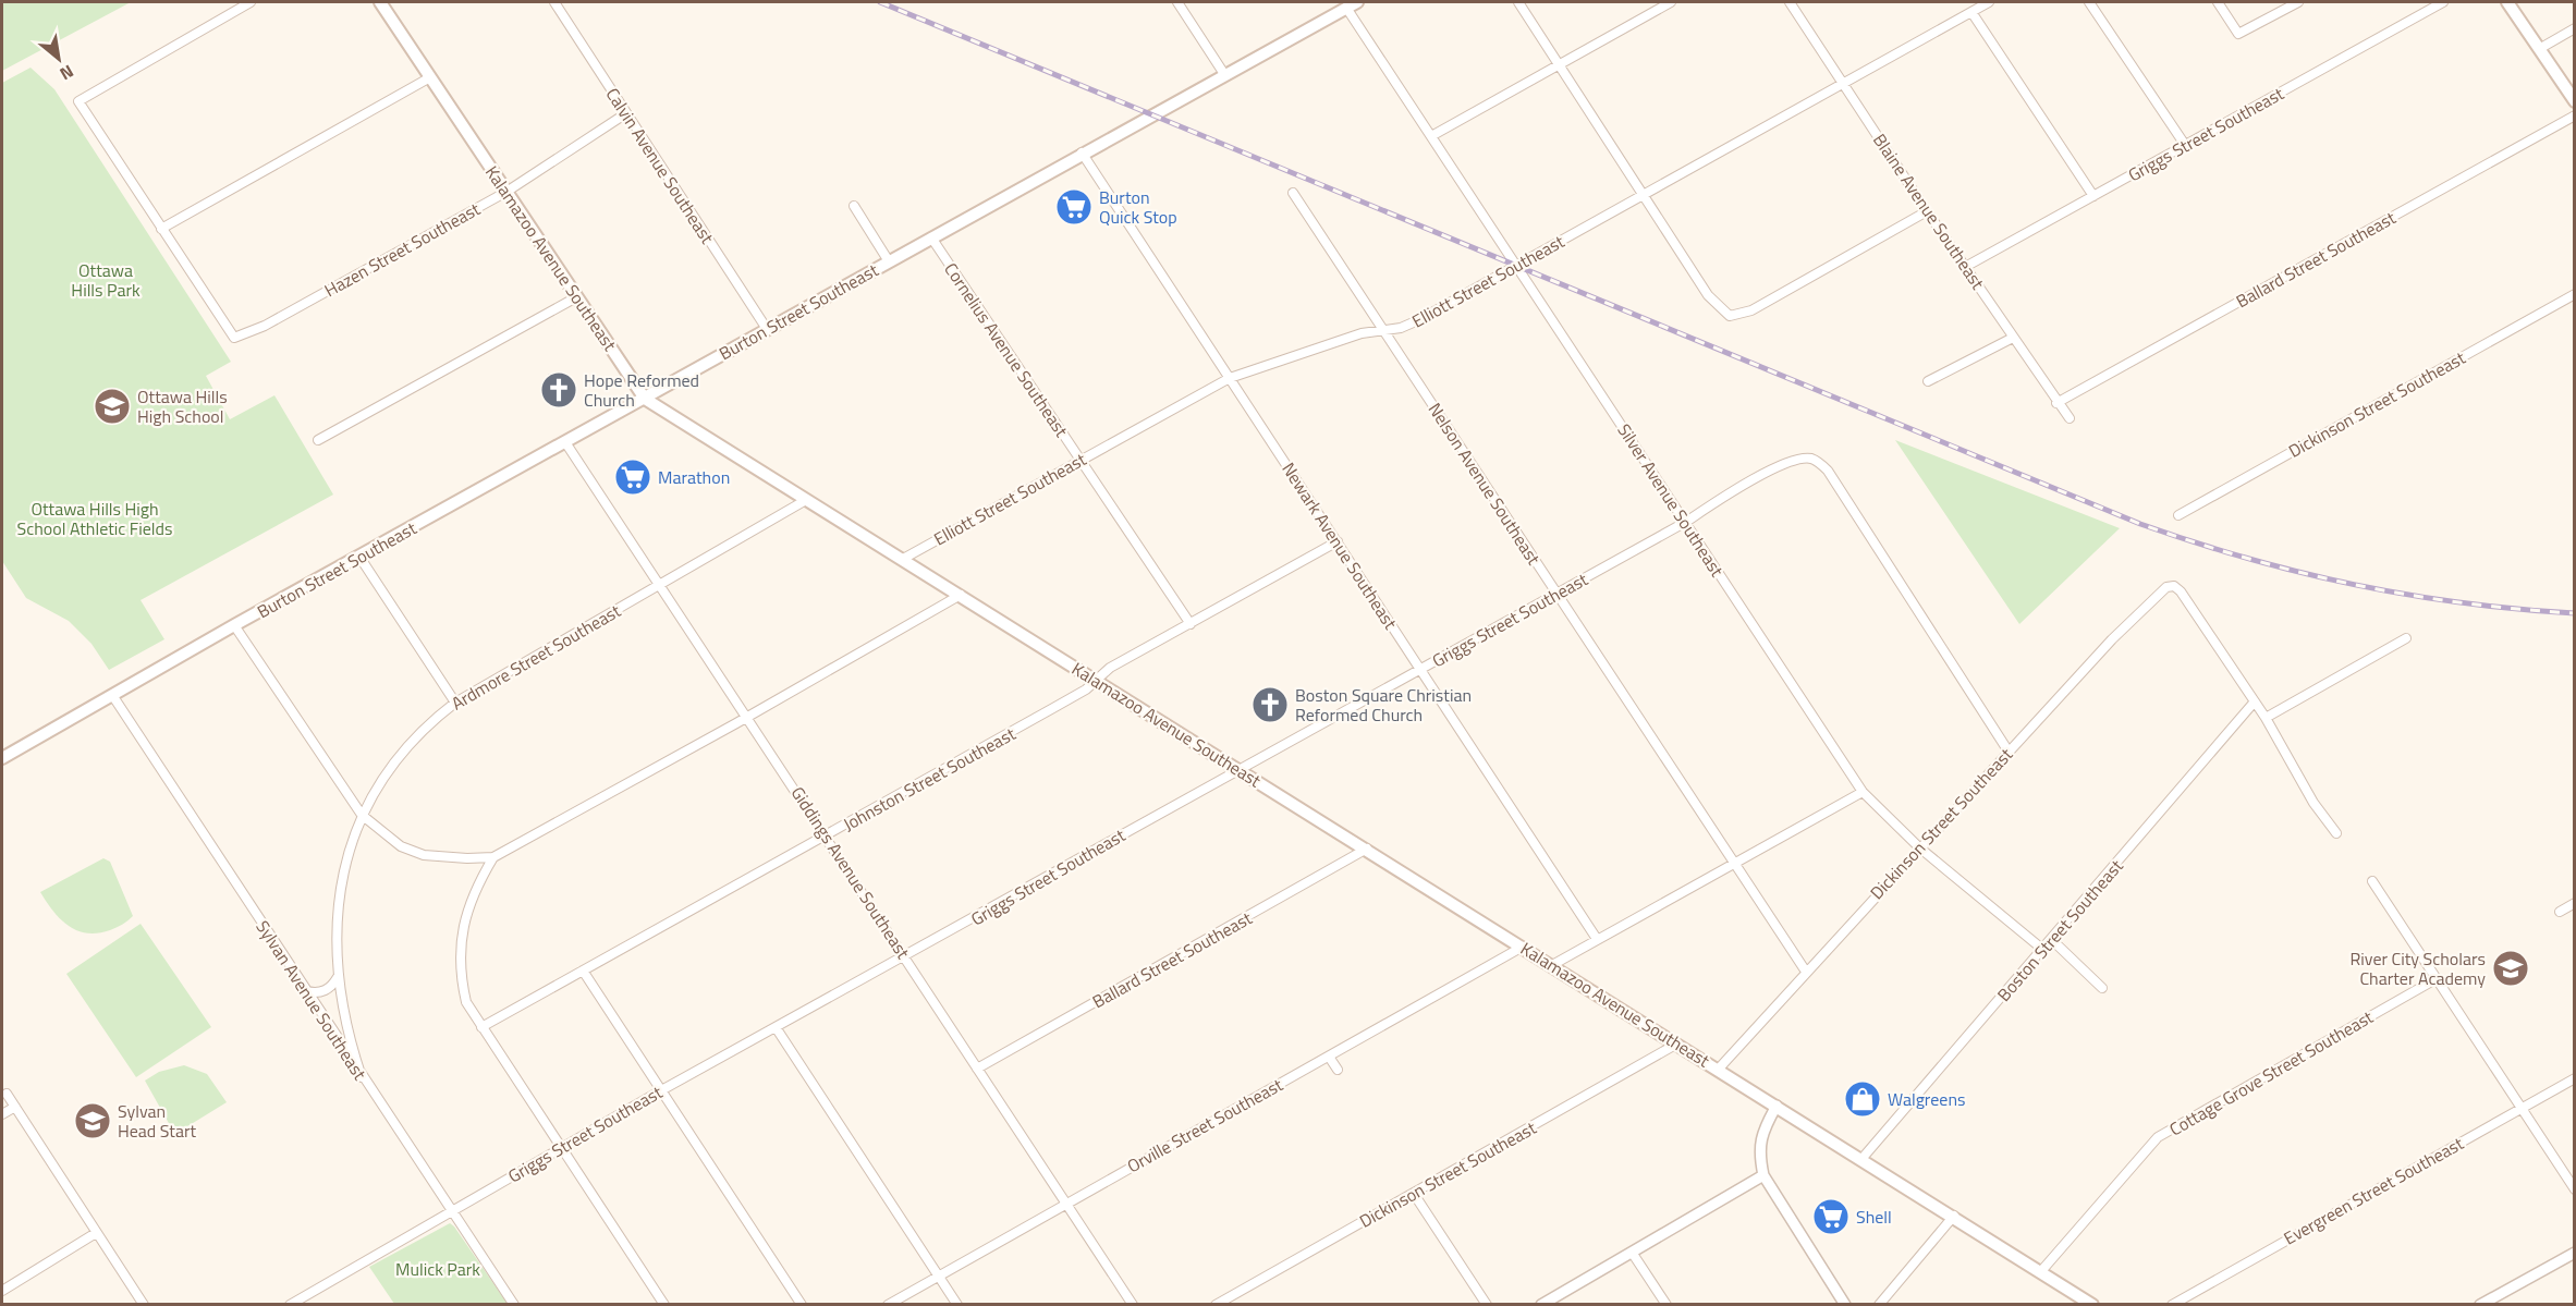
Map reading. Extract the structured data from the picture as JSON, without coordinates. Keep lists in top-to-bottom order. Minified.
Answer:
{"streets":{"main road":["Kalamazoo Avenue Southeast","Burton Street Southeast"],"street":["Griggs Street Southeast","Calvin Avenue Southeast","Blaine Avenue Southeast","Hazen Street Southeast","Ballard Street Southeast","Elliott Street Southeast","Cornelius Avenue Southeast","Dickinson Street Southeast","Nelson Avenue Southeast","Silver Avenue Southeast","Newark Avenue Southeast","Ardmore Street Southeast","Johnston Street Southeast","Giddings Avenue Southeast","Boston Street Southeast","Sylvan Avenue Southeast","Cottage Grove Street Southeast","Orville Street Southeast","Evergreen Street Southeast"]},"crossings":[["Griggs Street Southeast","Blaine Avenue Southeast"],["Griggs Street Southeast","Kalamazoo Avenue Southeast"],["Griggs Street Southeast","Dickinson Street Southeast"],["Griggs Street Southeast","Nelson Avenue Southeast"],["Griggs Street Southeast","Silver Avenue Southeast"],["Griggs Street Southeast","Newark Avenue Southeast"],["Griggs Street Southeast","Giddings Avenue Southeast"],["Griggs Street Southeast","Sylvan Avenue Southeast"],["Calvin Avenue Southeast","Hazen Street Southeast"],["Calvin Avenue Southeast","Burton Street Southeast"],["Blaine Avenue Southeast","Ballard Street Southeast"],["Blaine Avenue Southeast","Elliott Street Southeast"],["Hazen Street Southeast","Kalamazoo Avenue Southeast"],["Kalamazoo Avenue Southeast","Ballard Street Southeast"],["Kalamazoo Avenue Southeast","Elliott Street Southeast"],["Kalamazoo Avenue Southeast","Burton Street Southeast"],["Kalamazoo Avenue Southeast","Dickinson Street Southeast"],["Kalamazoo Avenue Southeast","Ardmore Street Southeast"],["Kalamazoo Avenue Southeast","Johnston Street Southeast"],["Kalamazoo Avenue Southeast","Boston Street Southeast"],["Kalamazoo Avenue Southeast","Cottage Grove Street Southeast"],["Kalamazoo Avenue Southeast","Orville Street Southeast"],["Ballard Street Southeast","Giddings Avenue Southeast"],["Elliott Street Southeast","Cornelius Avenue Southeast"],["Elliott Street Southeast","Nelson Avenue Southeast"],["Elliott Street Southeast","Silver Avenue Southeast"],["Elliott Street Southeast","Newark Avenue Southeast"],["Burton Street Southeast","Cornelius Avenue Southeast"],["Burton Street Southeast","Silver Avenue Southeast"],["Burton Street Southeast","Newark Avenue Southeast"],["Burton Street Southeast","Giddings Avenue Southeast"],["Burton Street Southeast","Sylvan Avenue Southeast"],["Cornelius Avenue Southeast","Johnston Street Southeast"],["Dickinson Street Southeast","Nelson Avenue Southeast"],["Dickinson Street Southeast","Silver Avenue Southeast"],["Dickinson Street Southeast","Boston Street Southeast"],["Silver Avenue Southeast","Boston Street Southeast"],["Newark Avenue Southeast","Johnston Street Southeast"],["Ardmore Street Southeast","Giddings Avenue Southeast"],["Ardmore Street Southeast","Sylvan Avenue Southeast"],["Johnston Street Southeast","Giddings Avenue Southeast"],["Giddings Avenue Southeast","Orville Street Southeast"]],"parks":["Ottawa Hills Park","Ottawa Hills High School Athletic Fields","Mulick Park"],"places":{"supermarket":["Burton Quick Stop","Marathon","Shell"],"church":["Hope Reformed Church","Boston Square Christian Reformed Church"],"school or university":["Ottawa Hills High School","River City Scholars Charter Academy","Sylvan Head Start"],"shop":["Walgreens"]},"north":"bottom right"}
